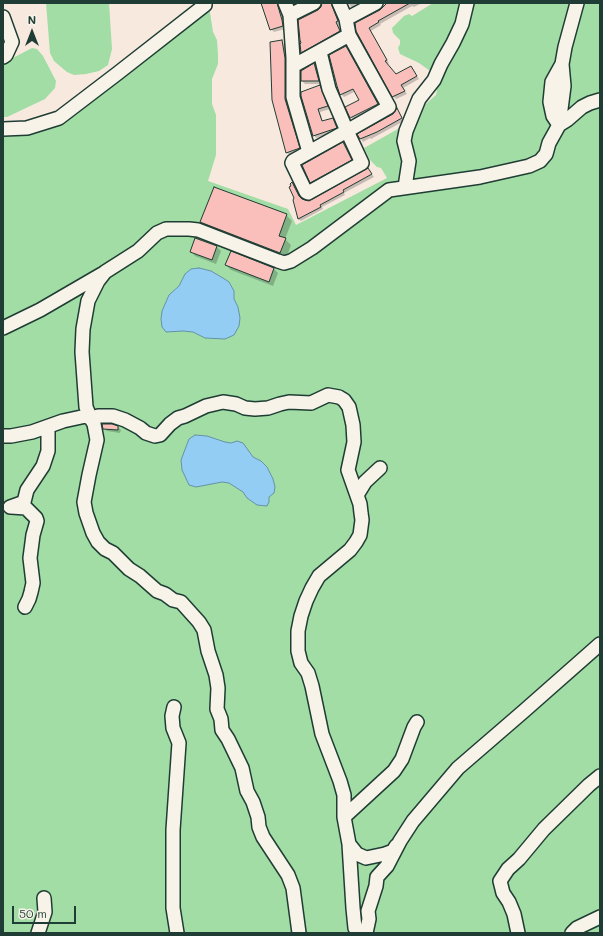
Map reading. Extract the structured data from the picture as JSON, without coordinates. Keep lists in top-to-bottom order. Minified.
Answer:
{"scale_bar":"50 m","north":"top"}
